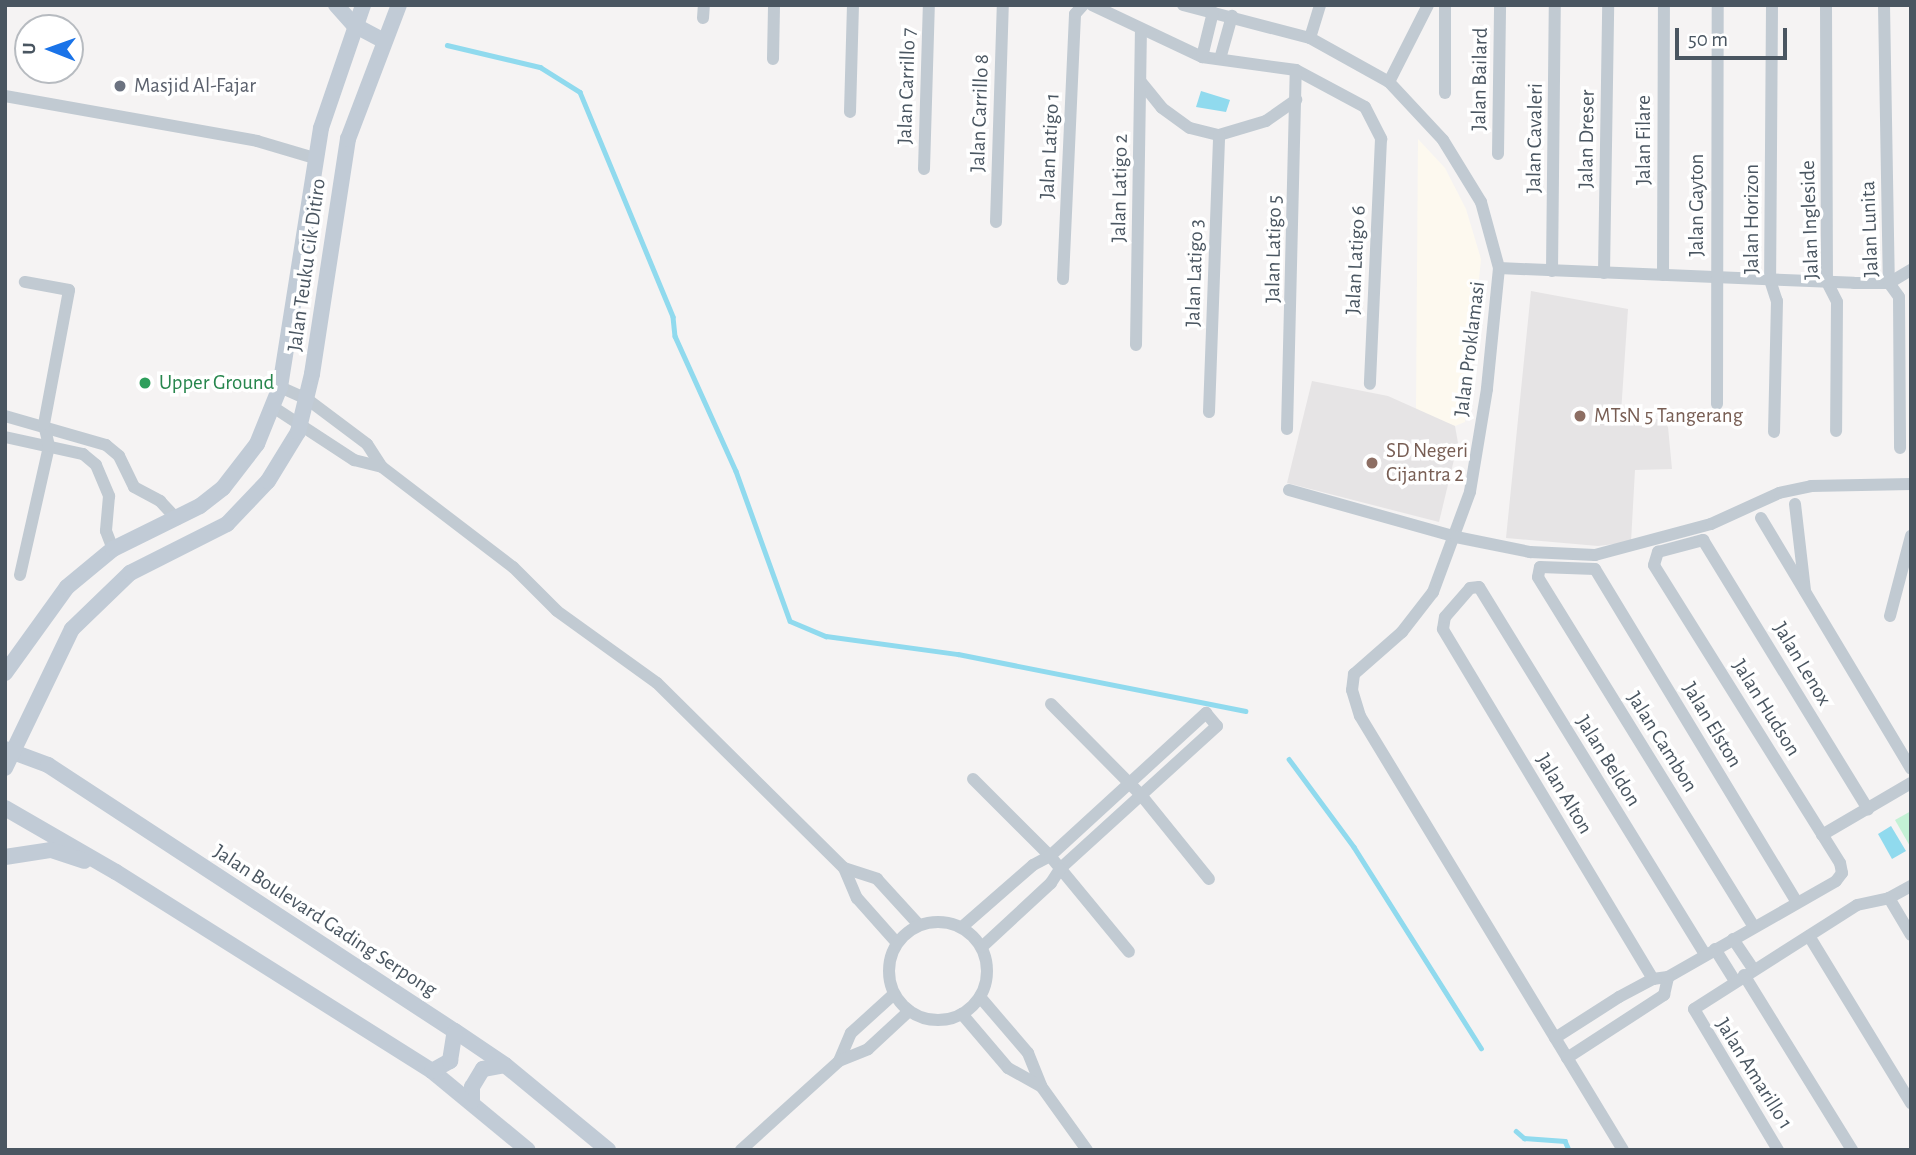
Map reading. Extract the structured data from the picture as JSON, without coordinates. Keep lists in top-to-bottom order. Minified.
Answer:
{"streets":{"main road":["Jalan Teuku Cik Ditiro","Jalan Boulevard Gading Serpong"],"street":["Jalan Bailard","Jalan Carrillo 7","Jalan Carrillo 8","Jalan Cavaleri","Jalan Dreser","Jalan Filare","Jalan Latigo 1","Jalan Latigo 2","Jalan Gayton","Jalan Horizon","Jalan Ingleside","Jalan Lunita","Jalan Latigo 5","Jalan Latigo 6","Jalan Latigo 3","Jalan Proklamasi","Jalan Lenox","Jalan Hudson","Jalan Elston","Jalan Cambon","Jalan Beldon","Jalan Alton","Jalan Amarillo 1"]},"crossings":[["Jalan Latigo 5","Jalan Latigo 6"],["Jalan Teuku Cik Ditiro","Jalan Boulevard Gading Serpong"],["Jalan Lenox","Jalan Hudson"],["Jalan Hudson","Jalan Elston"],["Jalan Elston","Jalan Cambon"],["Jalan Beldon","Jalan Alton"],["Jalan Beldon","Jalan Amarillo 1"]],"places":["Masjid Al-Fajar","Upper Ground","MTsN 5 Tangerang","SD Negeri Cijantra 2"],"scale_bar":"50 m","north":"left"}
